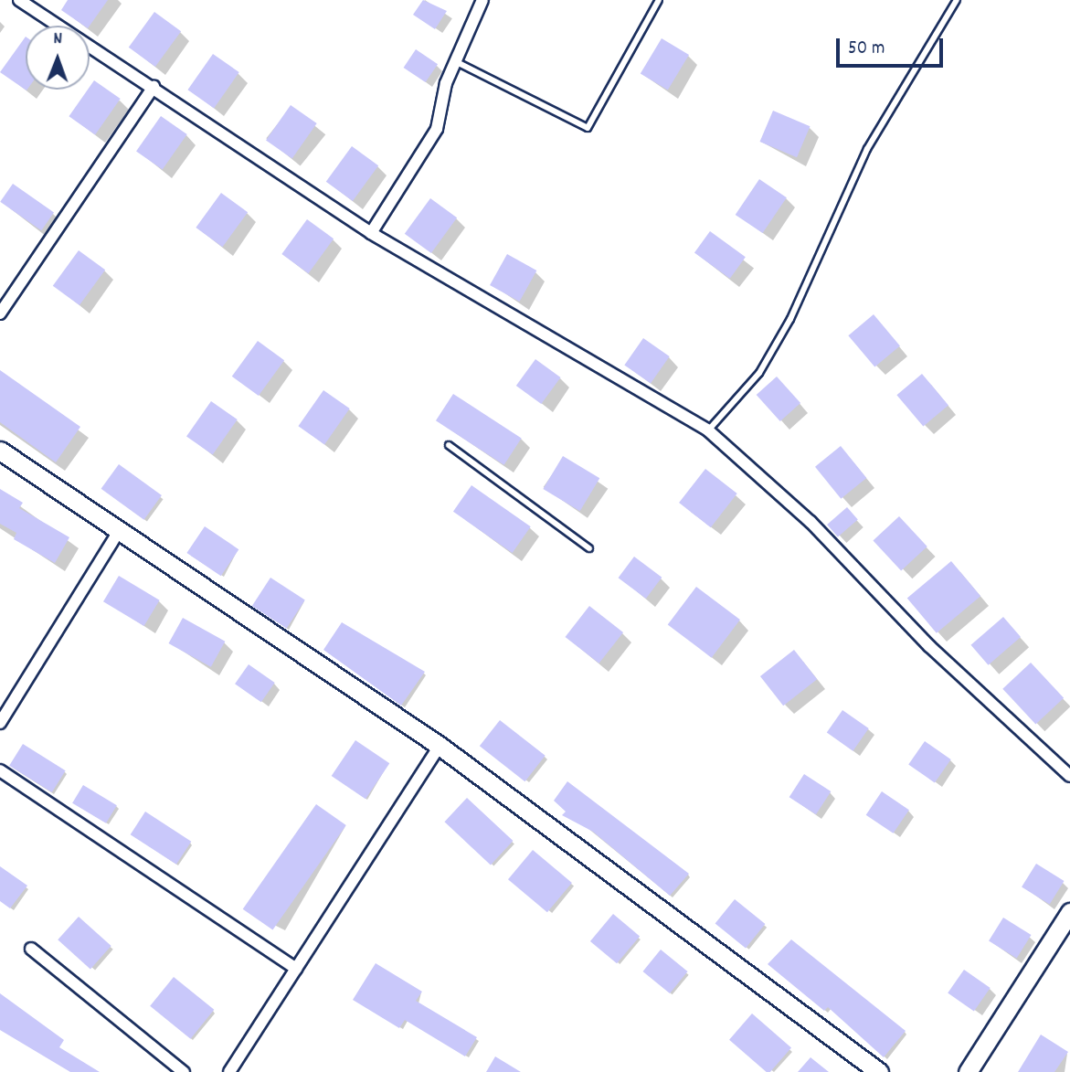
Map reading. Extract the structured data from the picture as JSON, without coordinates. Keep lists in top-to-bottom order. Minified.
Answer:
{"scale_bar":"50 m","north":"top"}
